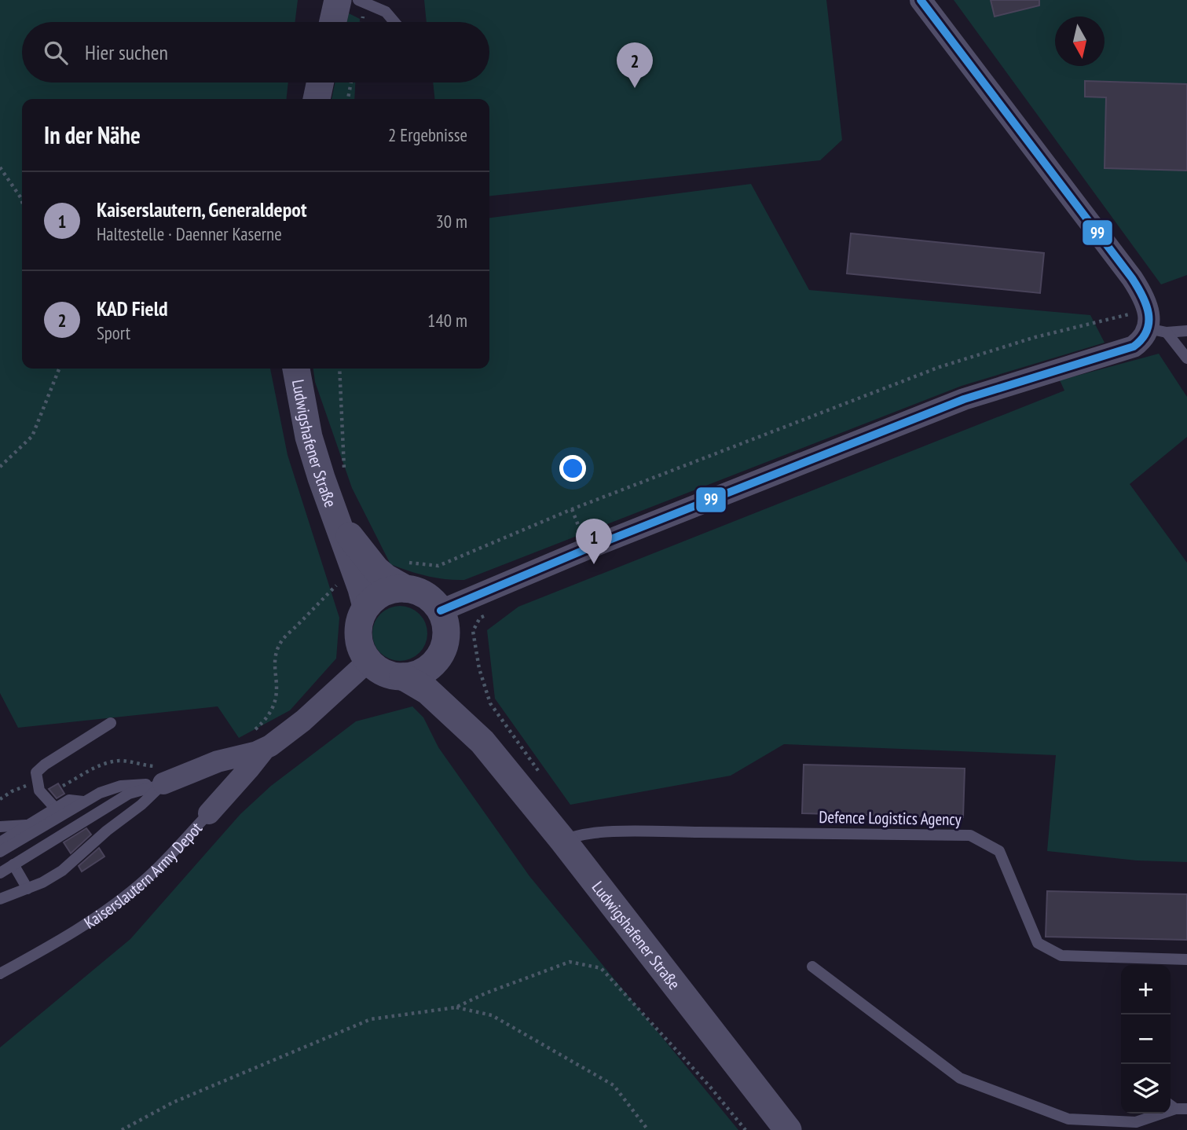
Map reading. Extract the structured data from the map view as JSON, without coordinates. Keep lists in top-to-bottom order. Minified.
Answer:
{"streets":{"street":["Ludwigshafener Straße","Kaiserslautern Army Depot"],"lane":["Defence Logistics Agency"]},"crossings":[["Ludwigshafener Straße","Defence Logistics Agency"],["Ludwigshafener Straße","Kaiserslautern Army Depot"]],"lines":["transit line 99"],"north":"bottom","page":{"search":"Hier suchen","pins":["2","1"],"heading":["In der Nähe","2 Ergebnisse"],"list":[{"mark":"1","name":"Kaiserslautern, Generaldepot","note":"Haltestelle · Daenner Kaserne","value":"30 m"},{"mark":"2","name":"KAD Field","note":"Sport","value":"140 m"}],"map_buttons":["+","−"]}}
